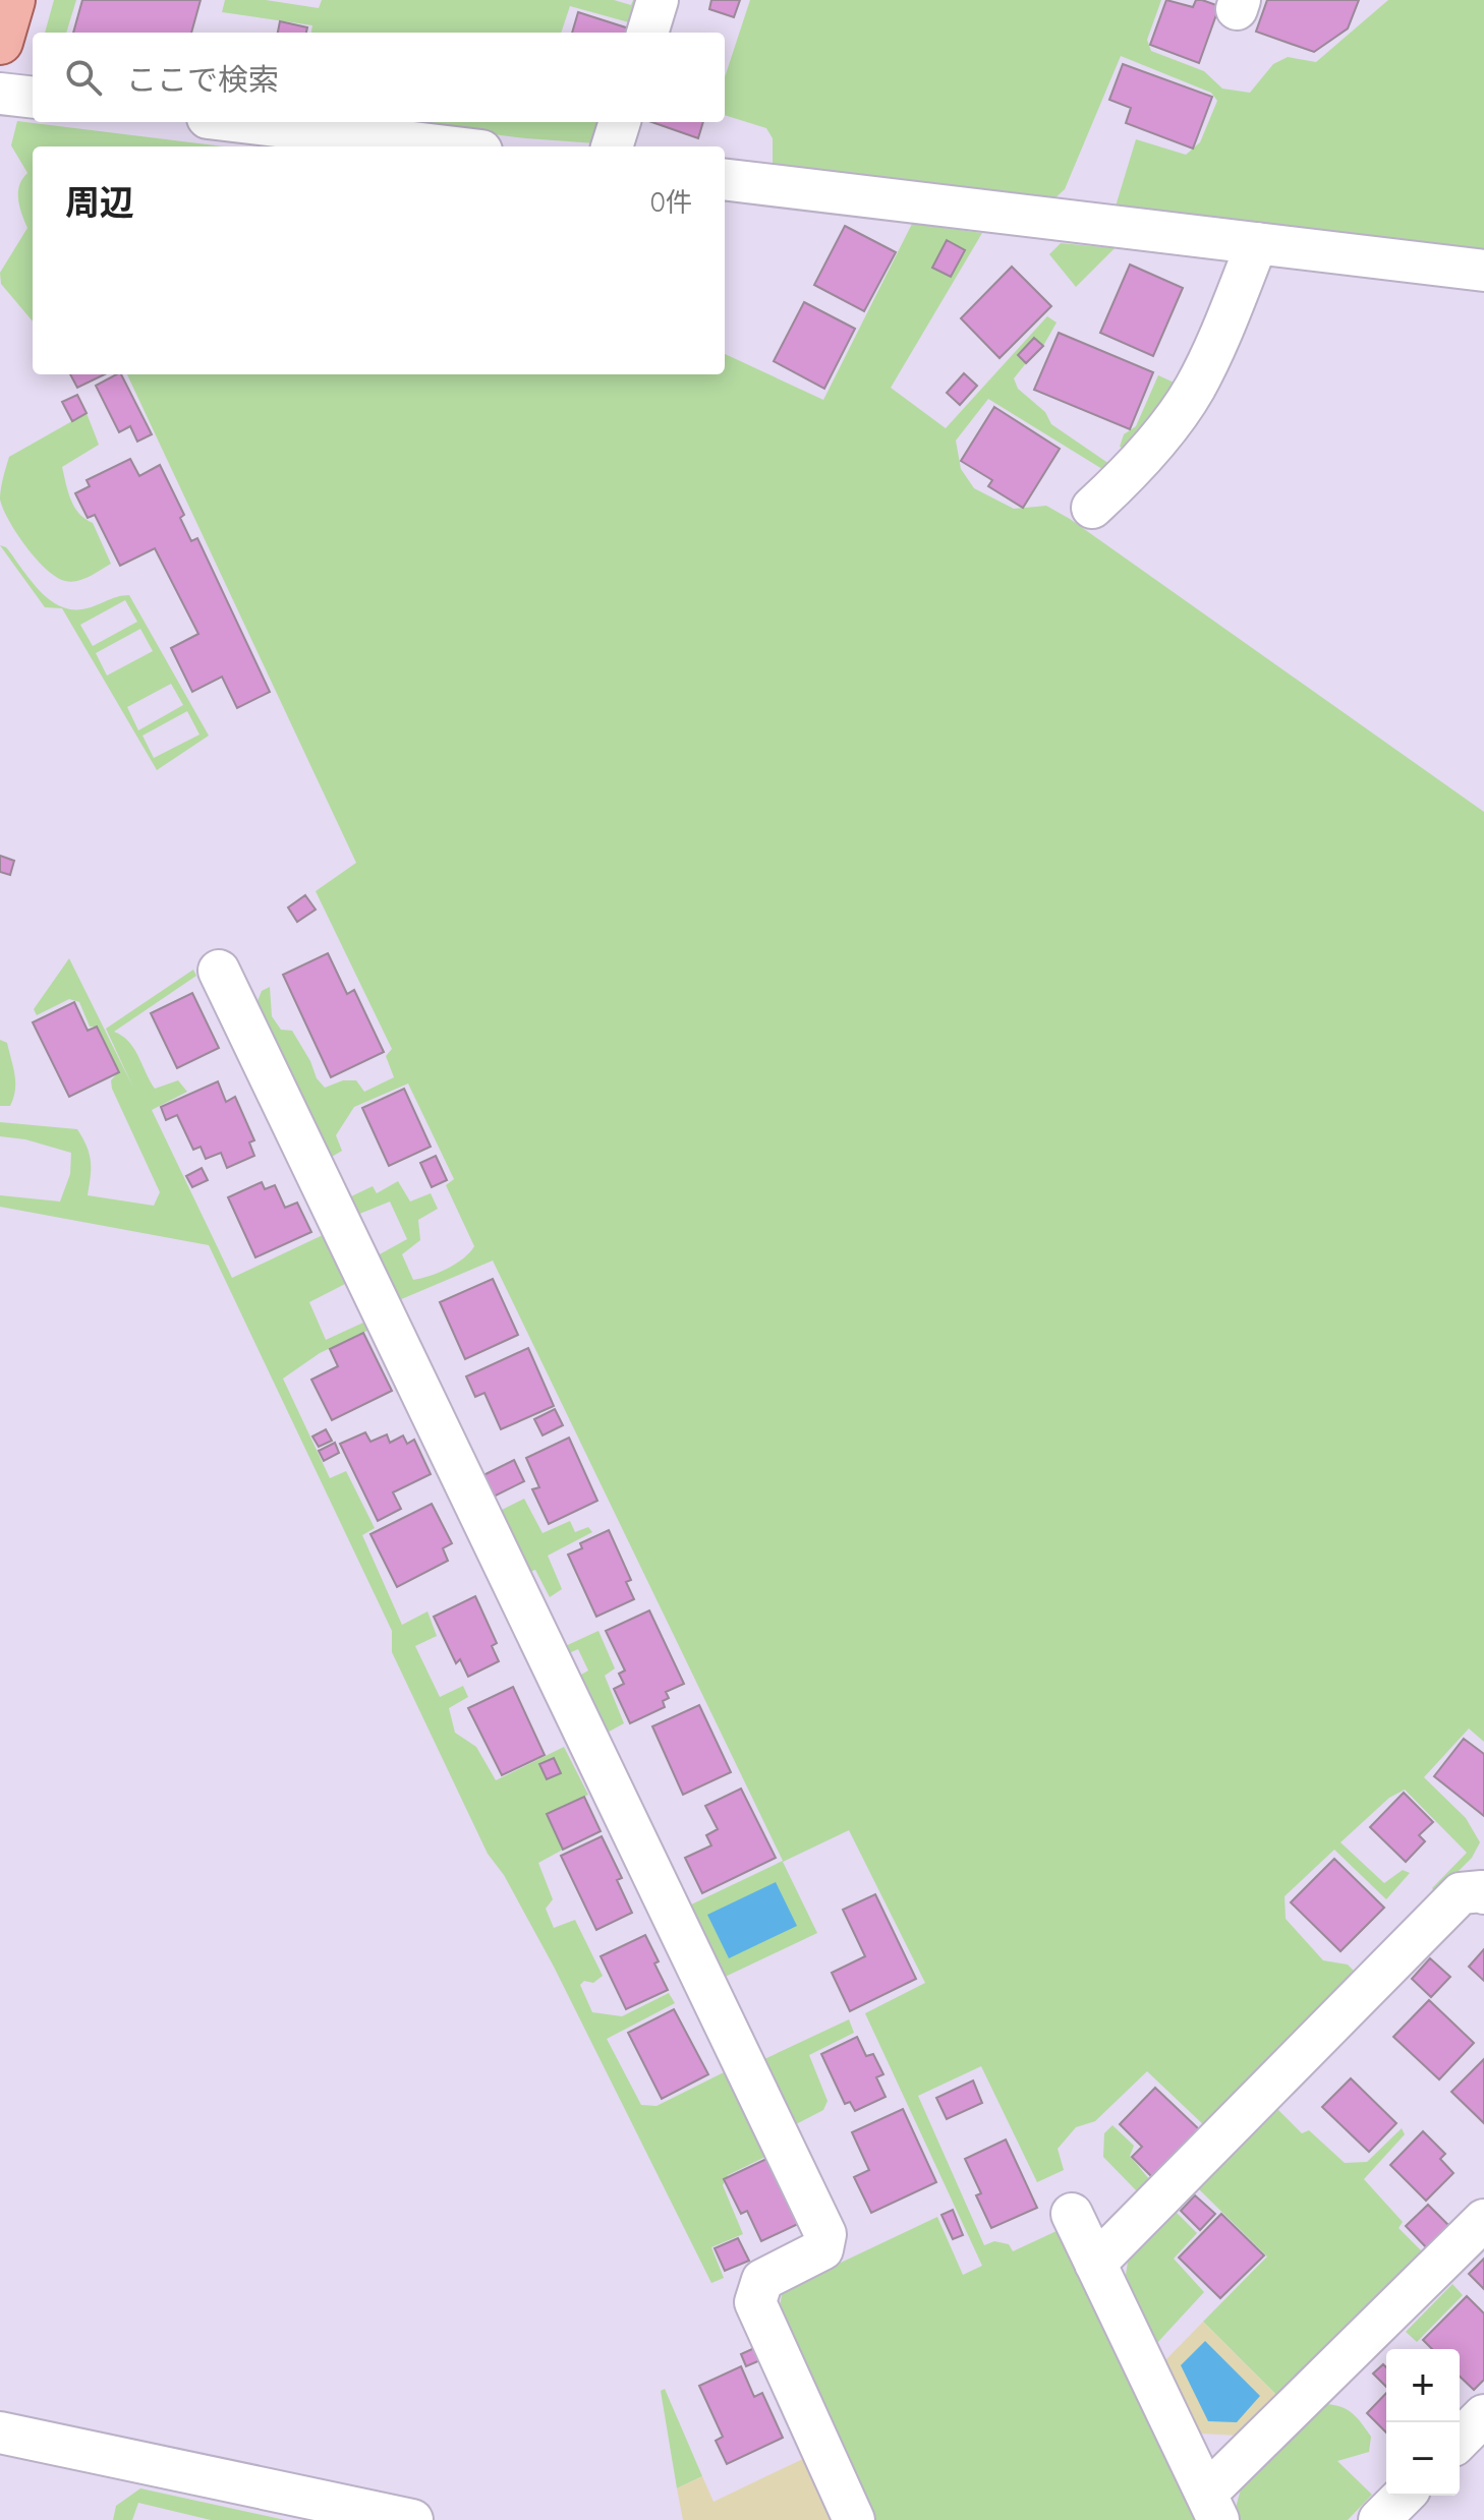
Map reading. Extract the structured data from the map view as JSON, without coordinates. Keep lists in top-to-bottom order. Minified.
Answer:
{"page":{"search":"ここで検索","heading":["周辺","0件"],"map_buttons":["+","−"]}}
